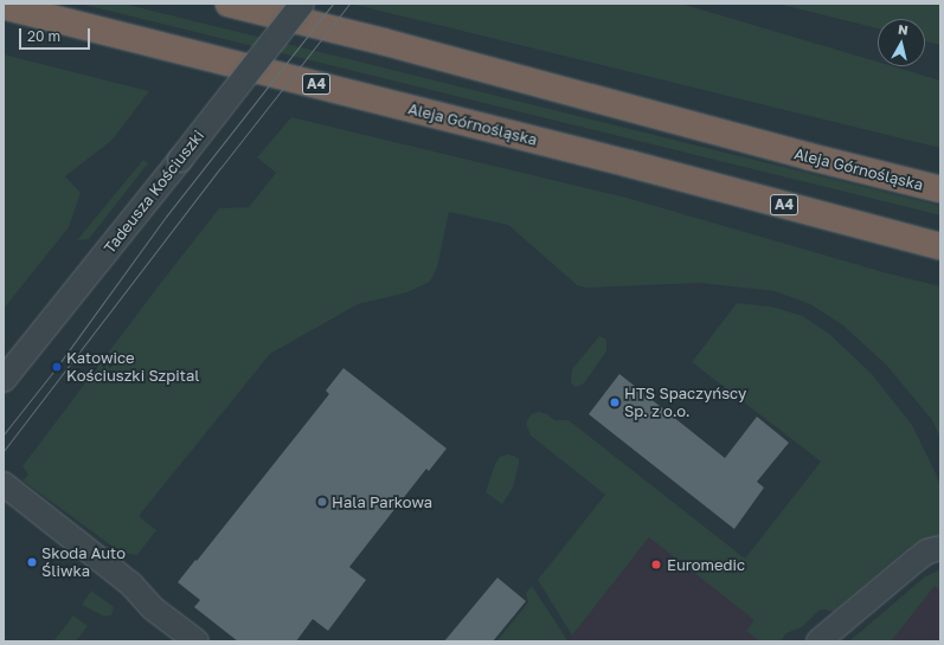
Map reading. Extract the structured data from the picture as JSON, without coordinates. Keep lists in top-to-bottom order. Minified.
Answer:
{"streets":{"highway":["A4","Aleja Górnośląska"],"street":["Tadeusza Kościuszki"]},"places":["Katowice Kościuszki Szpital","HTS Spaczyńscy Sp. z o.o.","Hala Parkowa","Skoda Auto Śliwka","Euromedic"],"scale_bar":"20 m","north":"top"}
